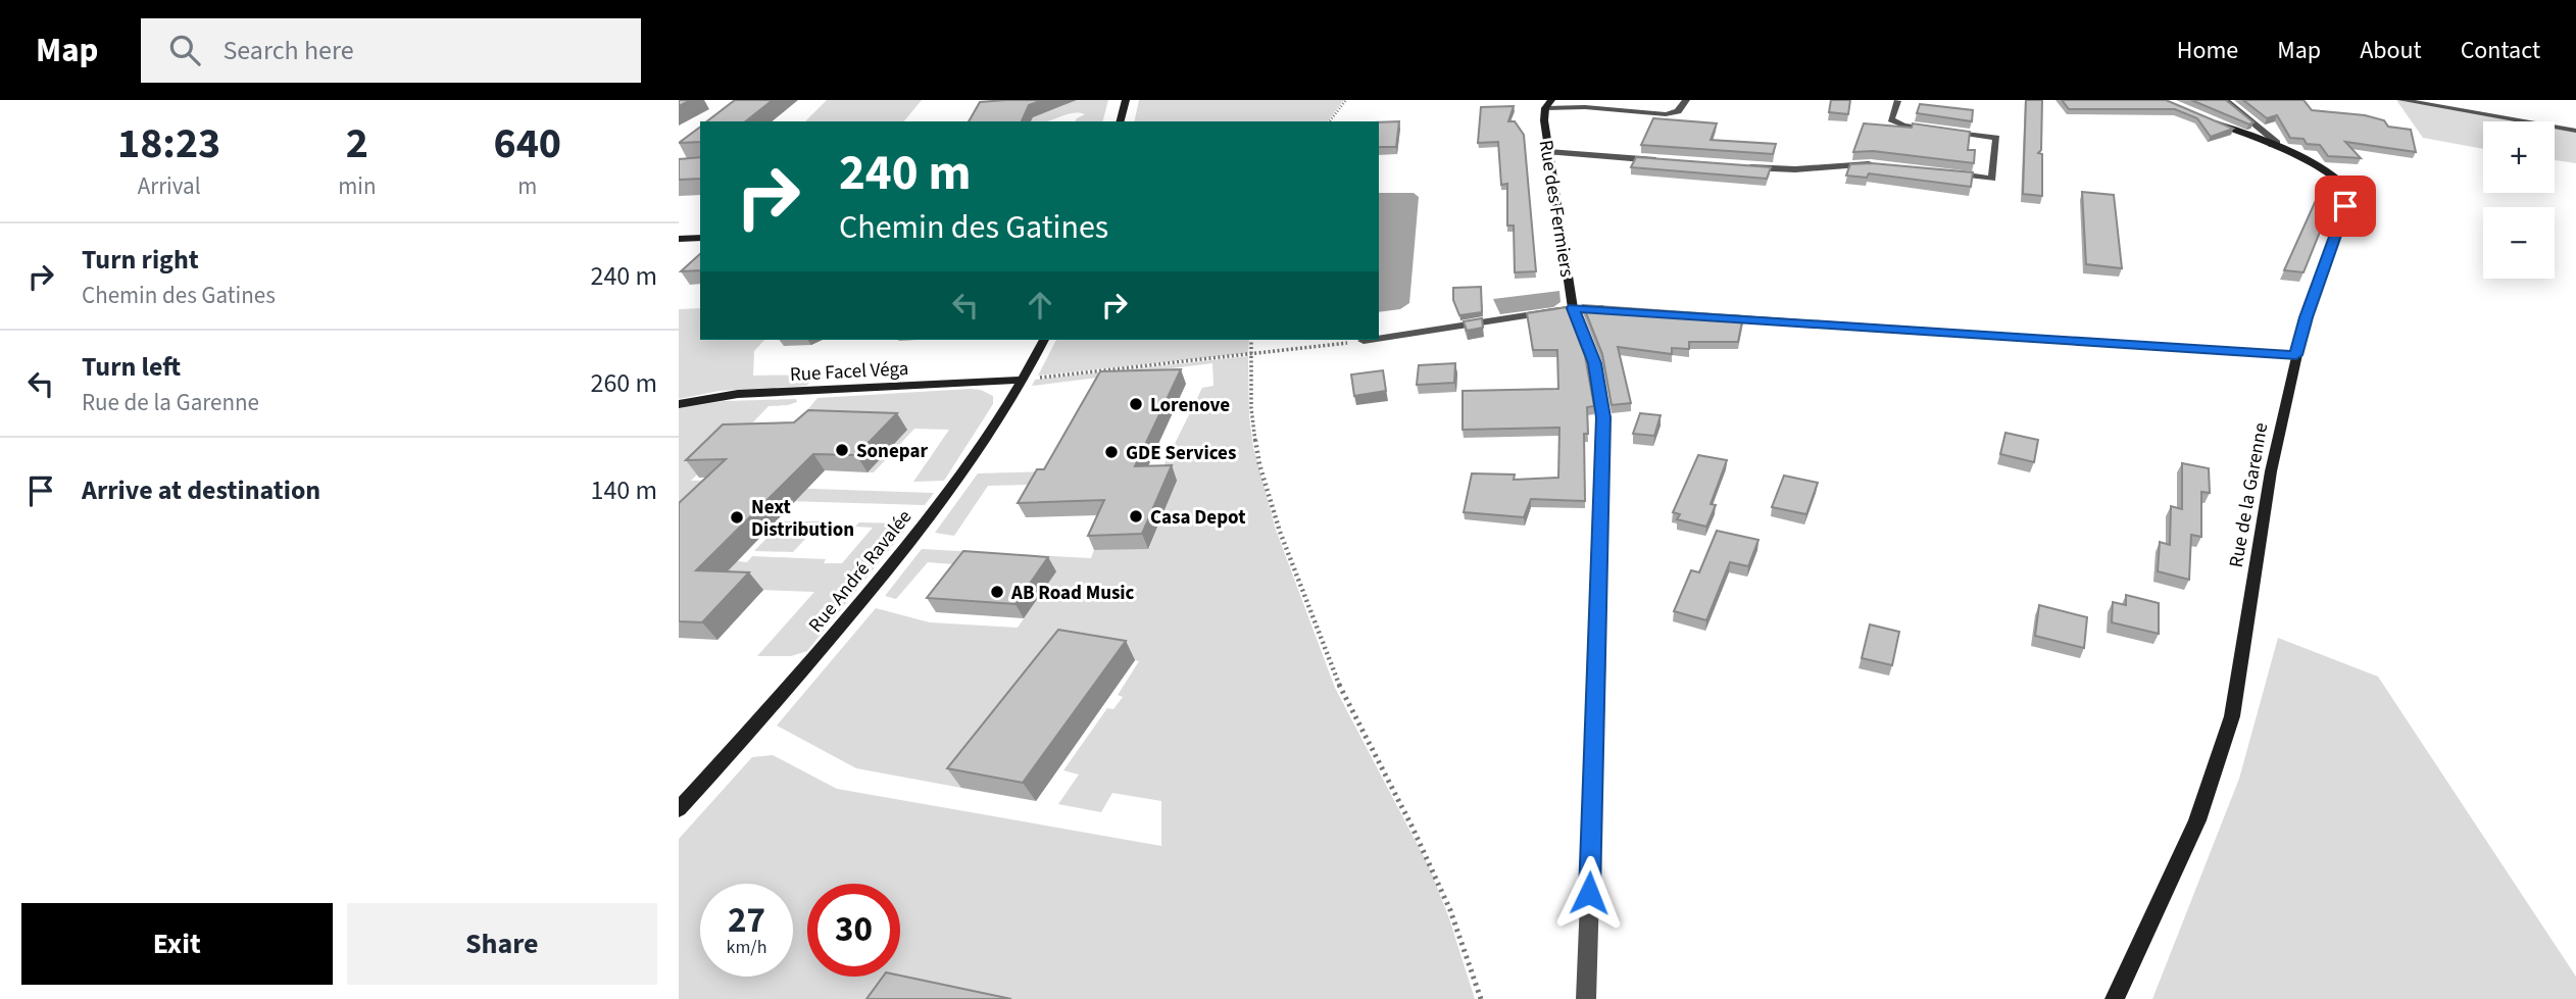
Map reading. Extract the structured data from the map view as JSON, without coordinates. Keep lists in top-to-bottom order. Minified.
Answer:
{"streets":{"street":["Rue des Fermiers","Rue Facel Véga","Rue de la Garenne","Rue André Ravalée"]},"crossings":[["Rue Facel Véga","Rue André Ravalée"]],"places":["Lorenove","Sonepar","GDE Services","Casa Depot","Next Distribution","AB Road Music"],"page":{"header":"Map","search":"Search here","nav":["Home","Map","About","Contact"],"eta":["18:23","Arrival","2","min","640","m"],"map_buttons":["+","−"],"turn":["240 m","Chemin des Gatines"],"list":[{"name":"Turn right","note":"Chemin des Gatines","value":"240 m"},{"name":"Turn left","note":"Rue de la Garenne","value":"260 m"},{"name":"Arrive at destination","value":"140 m"}],"speed":"27 km/h","limit":"30","buttons":["Exit","Share"]}}
